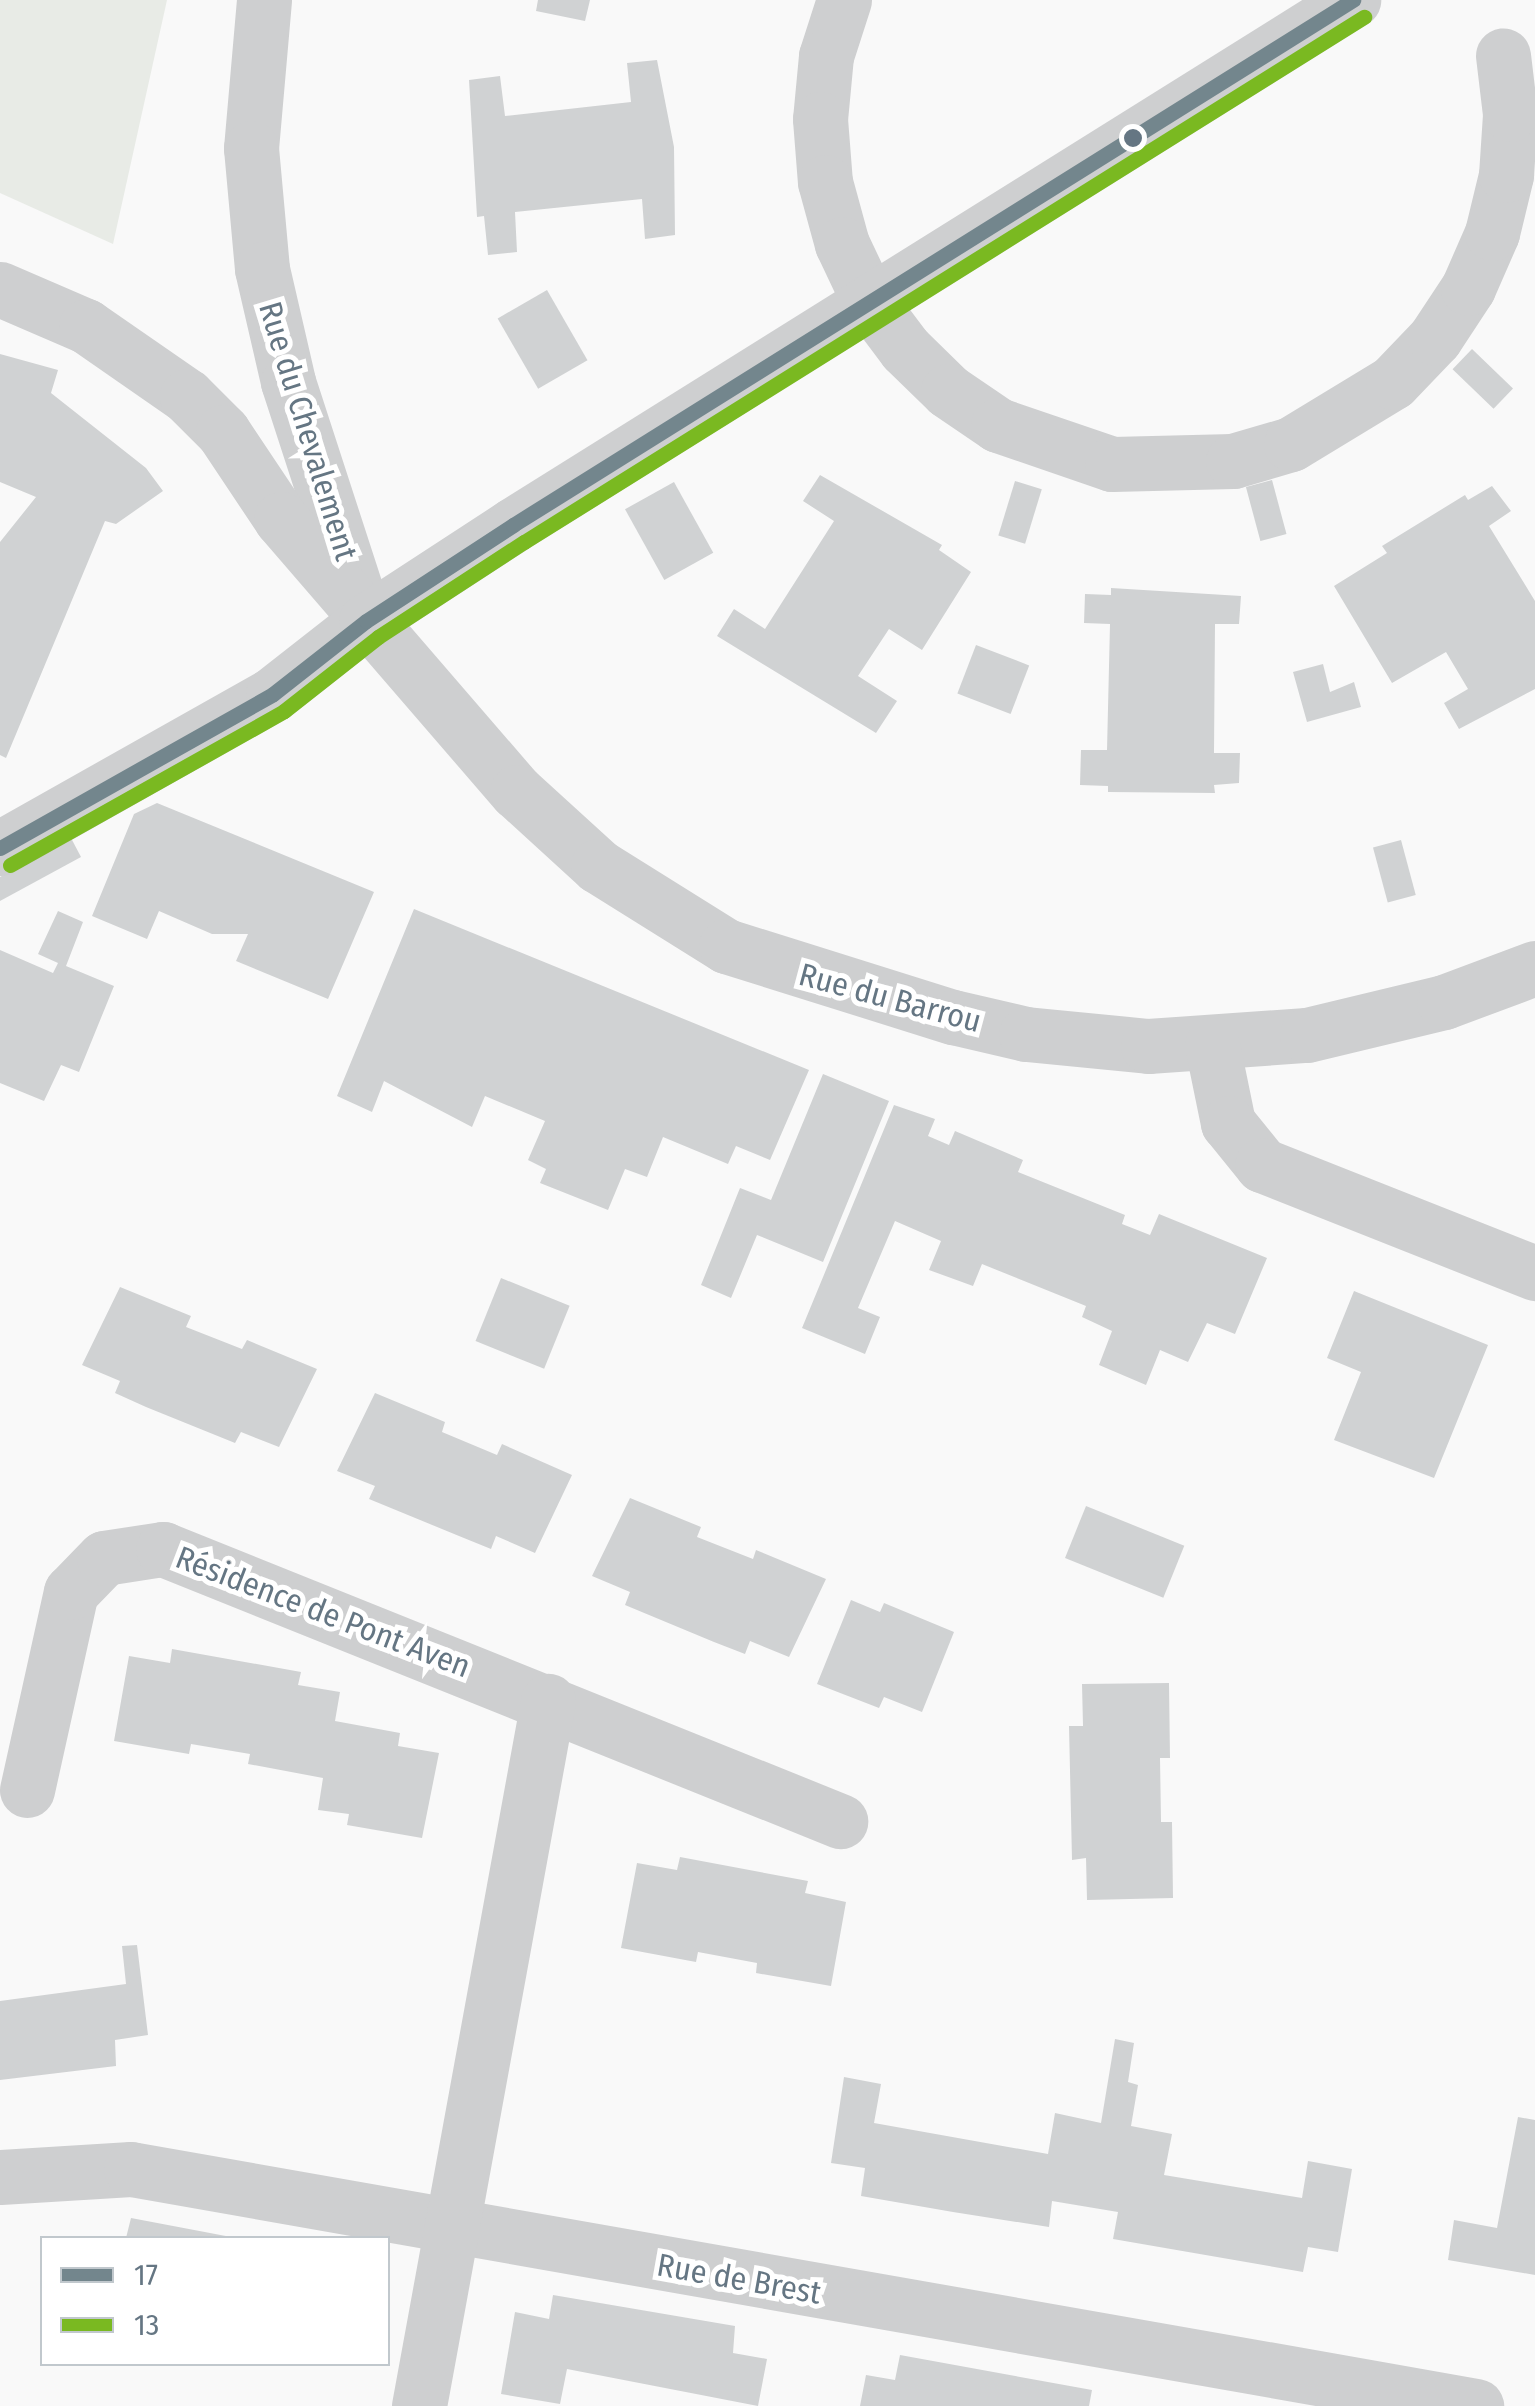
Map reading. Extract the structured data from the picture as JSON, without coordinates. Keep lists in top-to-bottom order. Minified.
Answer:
{"streets":{"street":["Rue du Chevalement","Rue du Barrou","Résidence de Pont Aven","Rue de Brest"]},"crossings":[["Rue du Chevalement","Rue du Barrou"]],"lines":["transit line 17","transit line 13"],"legend":["17","13"]}
